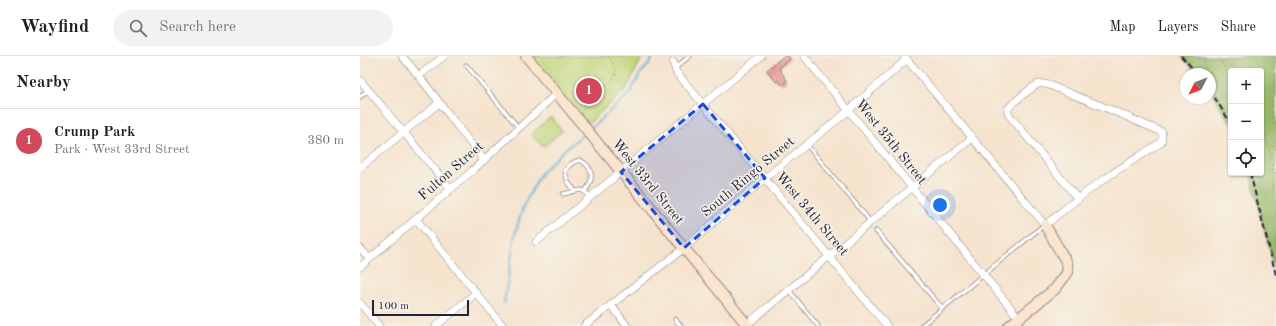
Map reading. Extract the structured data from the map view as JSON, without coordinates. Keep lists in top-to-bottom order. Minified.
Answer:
{"streets":{"street":["West 35th Street","Fulton Street","South Ringo Street","West 33rd Street","West 34th Street"]},"crossings":[["West 35th Street","South Ringo Street"],["Fulton Street","West 33rd Street"],["South Ringo Street","West 33rd Street"],["South Ringo Street","West 34th Street"]],"scale_bar":"100 m","north":"bottom left","page":{"header":"Wayfind","search":"Search here","nav":["Map","Layers","Share"],"heading":"Nearby","map_buttons":["+","−"],"pins":"1","list":[{"mark":"1","name":"Crump Park","note":"Park · West 33rd Street","value":"380 m"}],"scale":"100 m"}}
